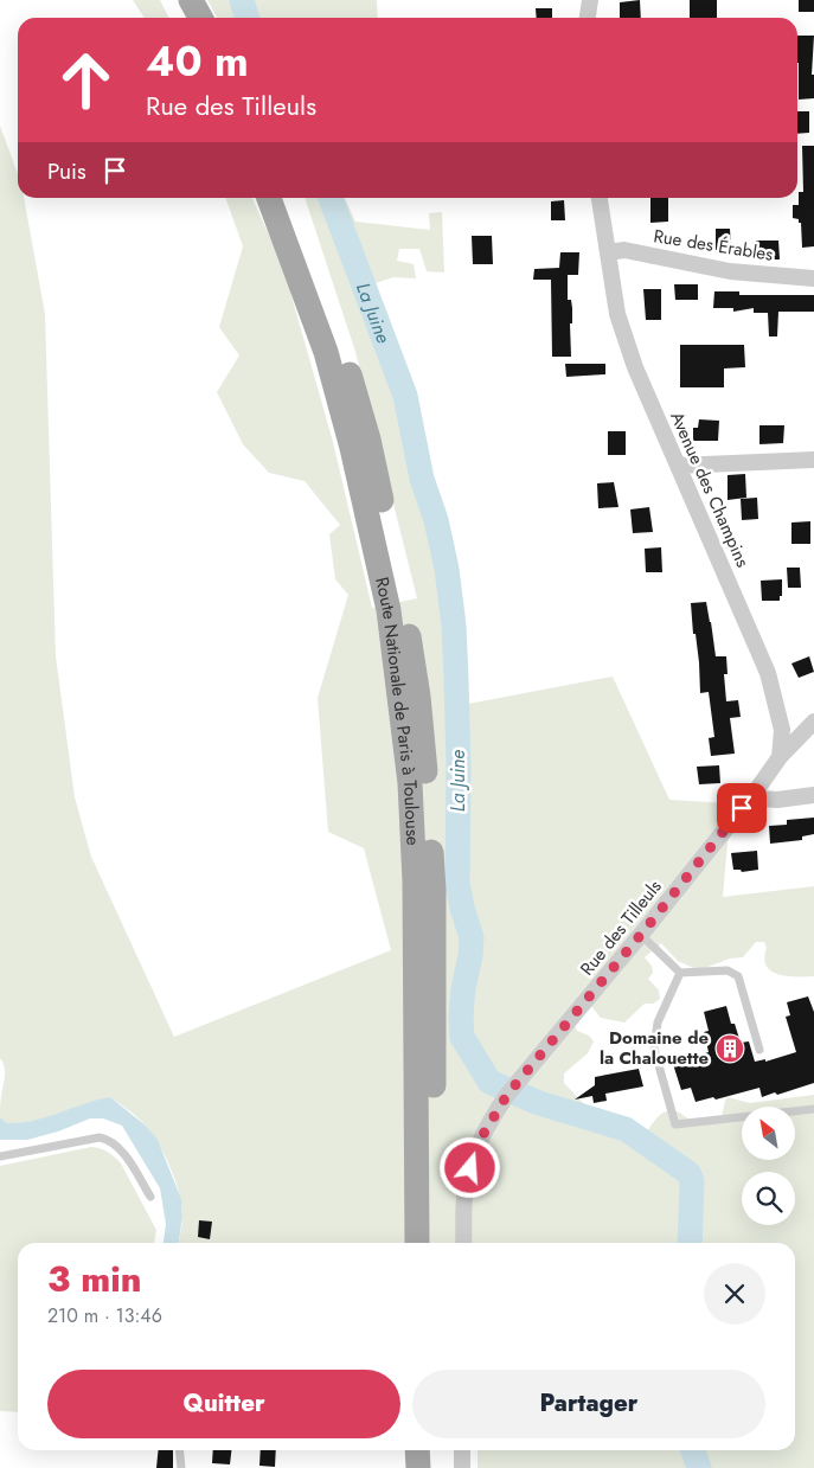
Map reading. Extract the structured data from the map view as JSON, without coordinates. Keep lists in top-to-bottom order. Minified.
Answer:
{"streets":{"main road":["Route Nationale de Paris à Toulouse"],"street":["Rue des Érables","Avenue des Champins","Rue des Tilleuls"]},"crossings":[["Rue des Érables","Avenue des Champins"]],"water":["La Juine"],"places":{"building":["Domaine de la Chalouette"]},"north":"top left","page":{"turn":["40 m","Rue des Tilleuls"],"then":"Puis","heading":["3 min","210 m · 13:46"],"buttons":["Quitter","Partager"]}}
